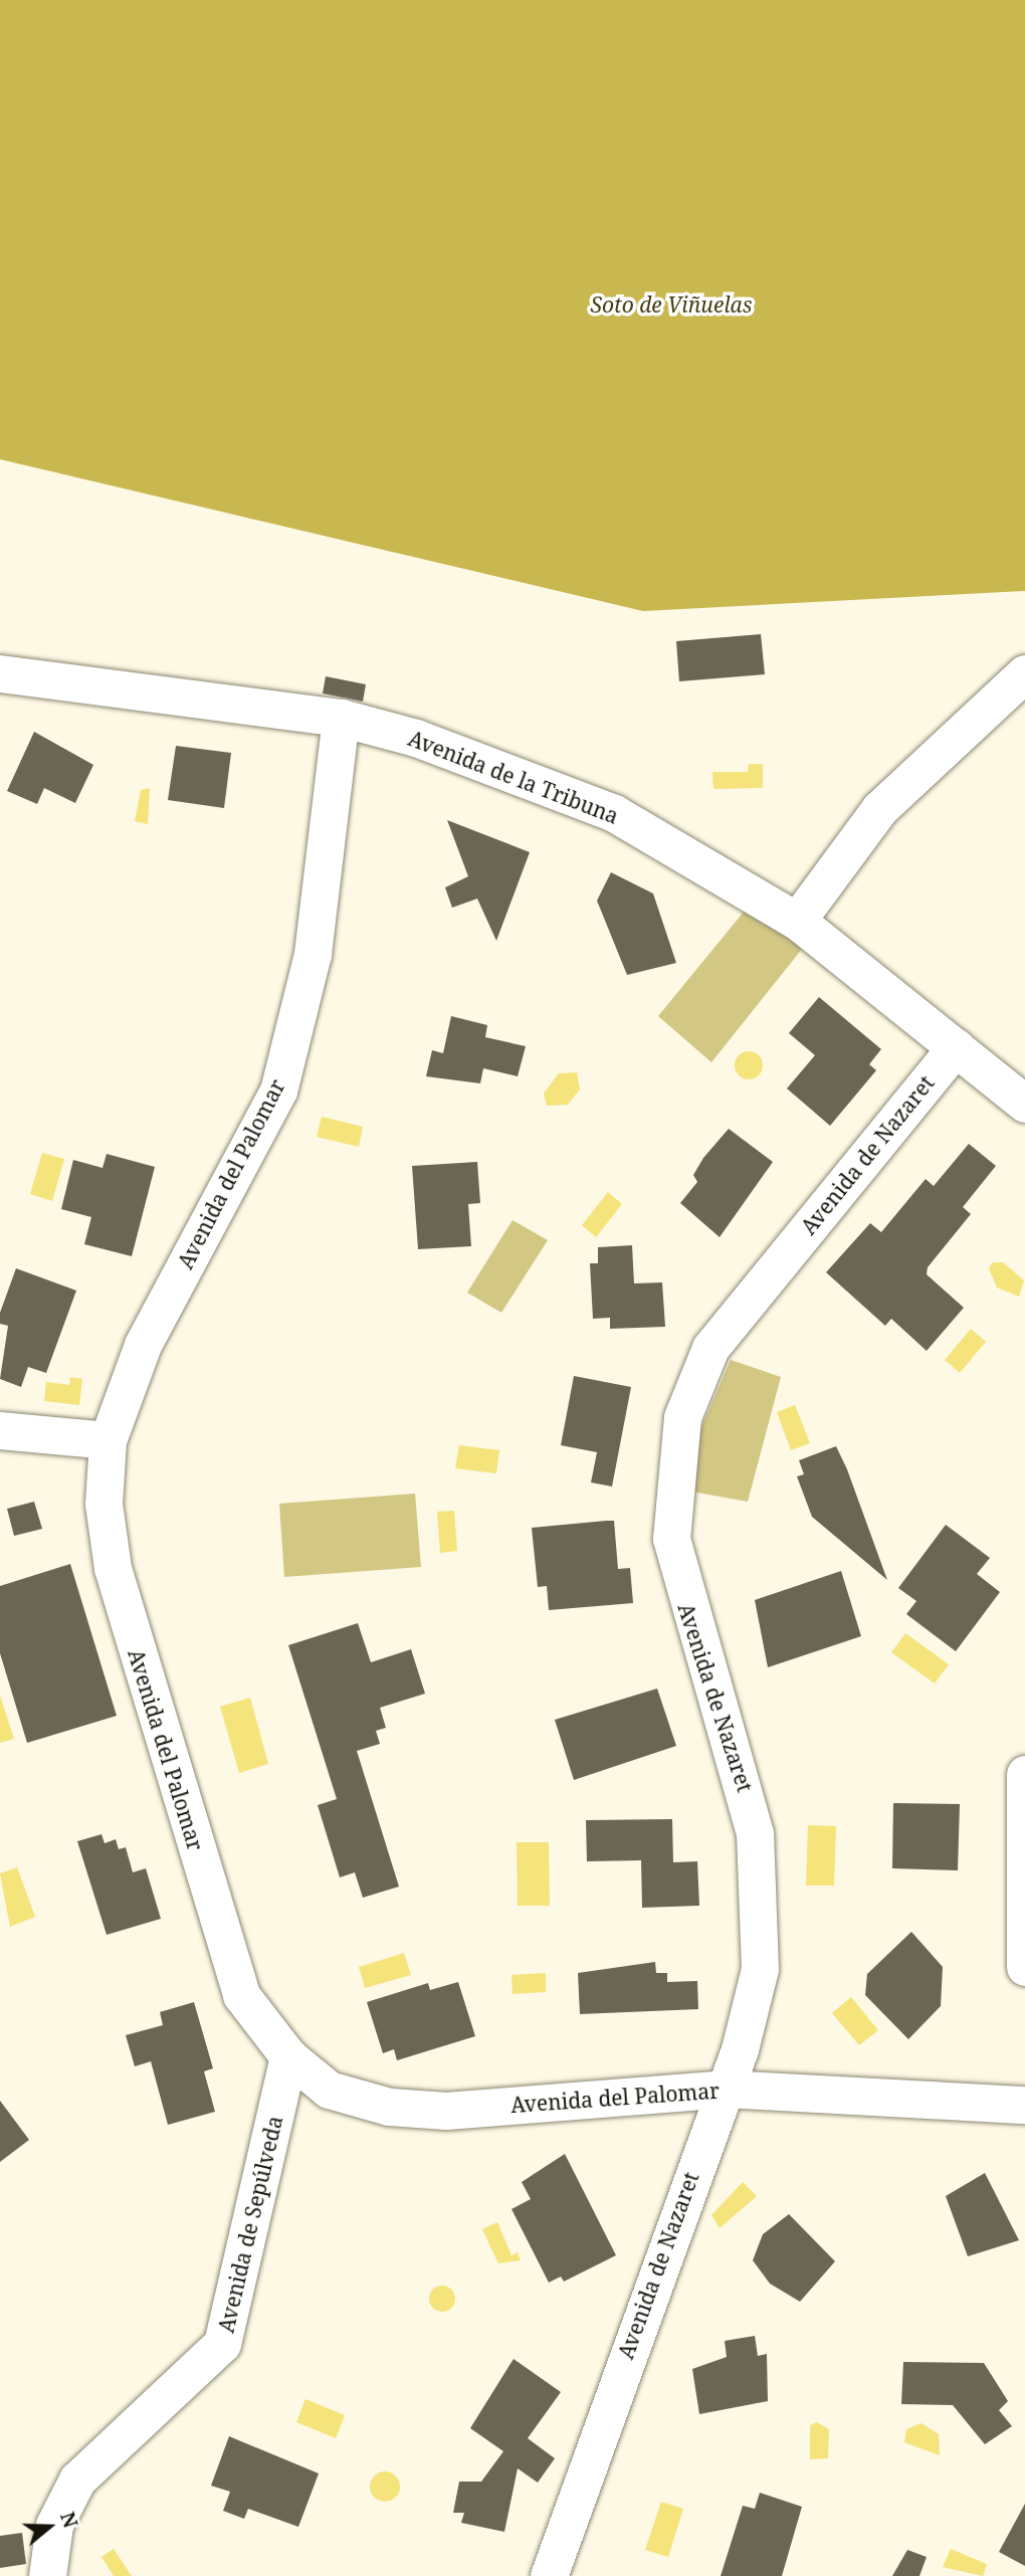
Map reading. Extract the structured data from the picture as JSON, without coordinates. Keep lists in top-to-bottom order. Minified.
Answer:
{"streets":{"street":["Avenida de la Tribuna","Avenida de Nazaret","Avenida del Palomar","Avenida de Sepúlveda"]},"crossings":[["Avenida de la Tribuna","Avenida de Nazaret"],["Avenida de la Tribuna","Avenida del Palomar"],["Avenida de Nazaret","Avenida del Palomar"],["Avenida del Palomar","Avenida de Sepúlveda"]],"parks":["Soto de Viñuelas"],"north":"right"}
